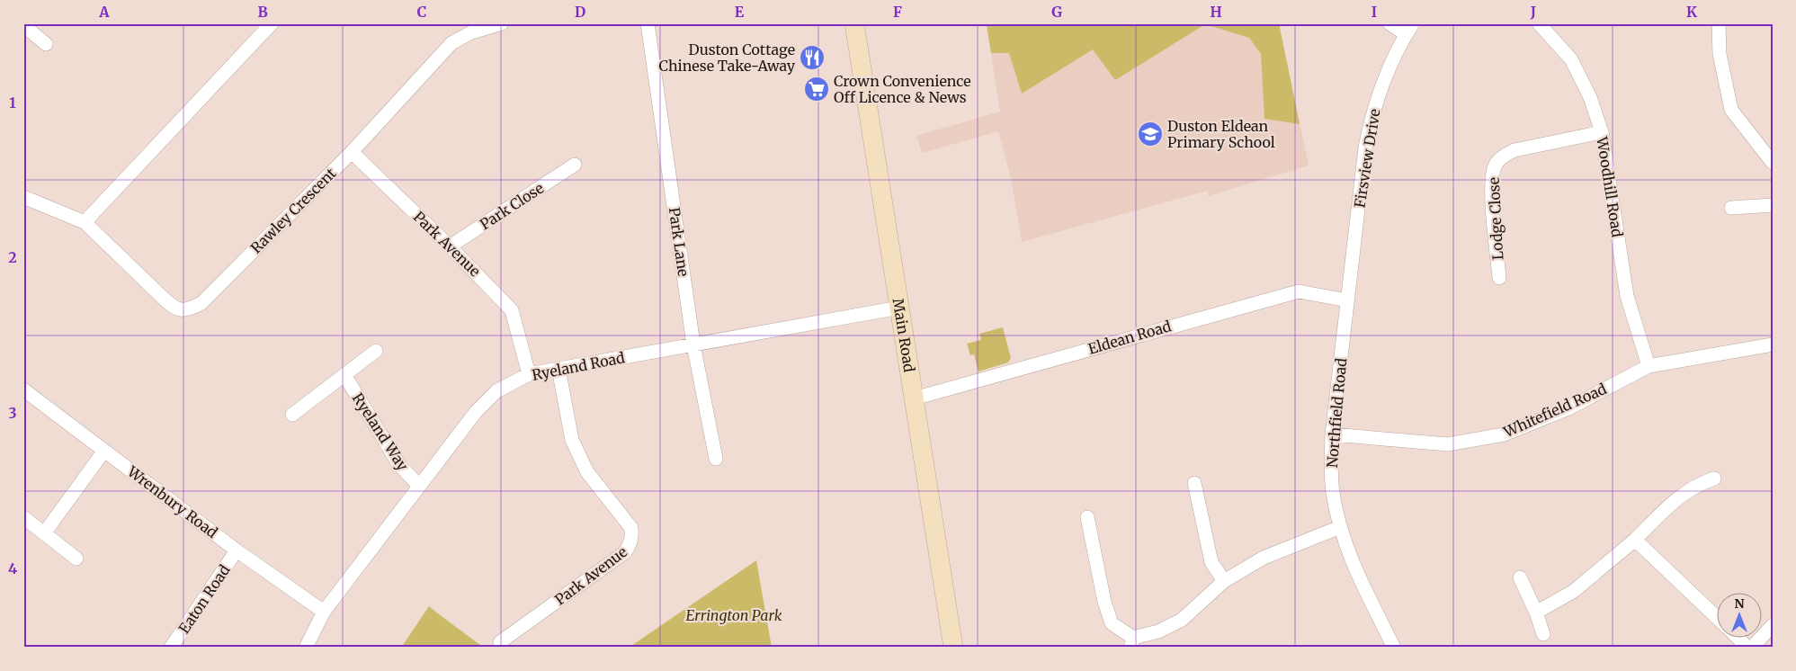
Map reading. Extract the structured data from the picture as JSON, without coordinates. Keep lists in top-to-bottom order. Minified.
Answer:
{"streets":{"street":["Firsview Drive","Woodhill Road","Park Close","Rawley Crescent","Lodge Close","Park Lane","Park Avenue","Main Road","Eldean Road","Ryeland Road","Whitefield Road","Northfield Road","Ryeland Way","Wrenbury Road","Eaton Road"]},"crossings":[["Firsview Drive","Eldean Road"],["Firsview Drive","Northfield Road"],["Woodhill Road","Lodge Close"],["Woodhill Road","Whitefield Road"],["Park Close","Park Avenue"],["Rawley Crescent","Park Avenue"],["Park Lane","Ryeland Road"],["Park Avenue","Ryeland Road"],["Main Road","Eldean Road"],["Main Road","Ryeland Road"],["Eldean Road","Northfield Road"],["Ryeland Road","Ryeland Way"],["Ryeland Road","Wrenbury Road"],["Whitefield Road","Northfield Road"],["Wrenbury Road","Eaton Road"]],"parks":["Errington Park"],"places":{"restaurant":["Duston Cottage Chinese Take-Away"],"supermarket":["Crown Convenience Off Licence & News"],"school or university":["Duston Eldean Primary School"]},"north":"top","grid":{"columns":["A","B","C","D","E","F","G","H","I","J","K"],"rows":["1","2","3","4"]}}
